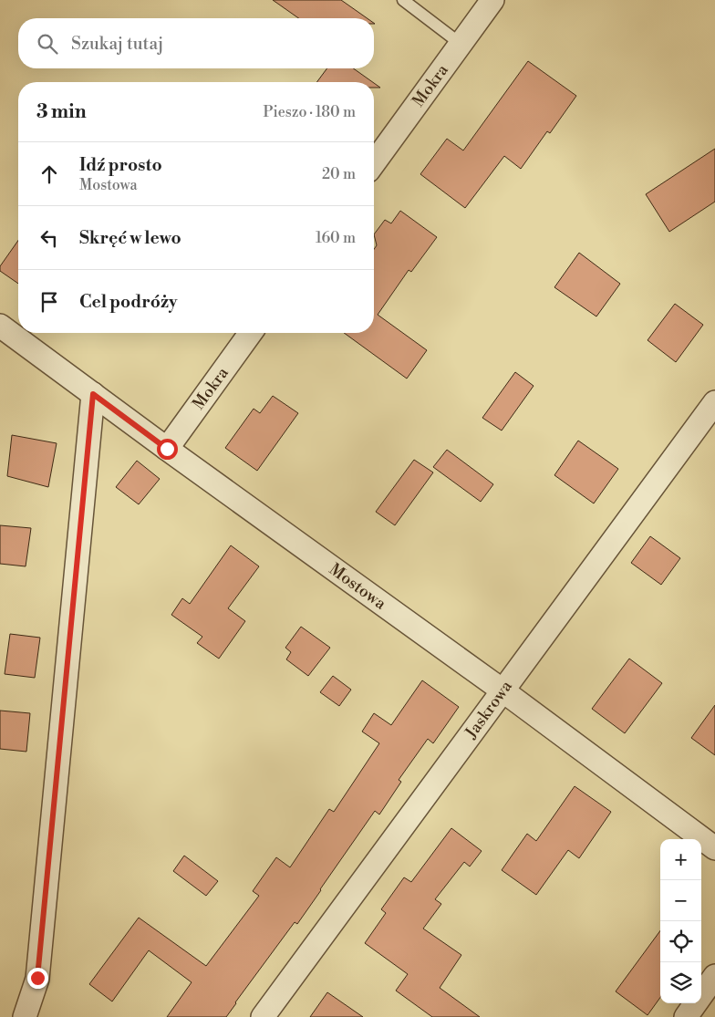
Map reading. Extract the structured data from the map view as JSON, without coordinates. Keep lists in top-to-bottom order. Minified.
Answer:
{"streets":{"street":["Mokra","Mostowa","Jaskrowa"]},"crossings":[["Mokra","Mostowa"],["Mostowa","Jaskrowa"]],"page":{"search":"Szukaj tutaj","heading":["3 min","Pieszo · 180 m"],"list":[["Idź prosto","Mostowa","20 m"],["Skręć w lewo","160 m"],"Cel podróży"],"map_buttons":["+","−"]}}
